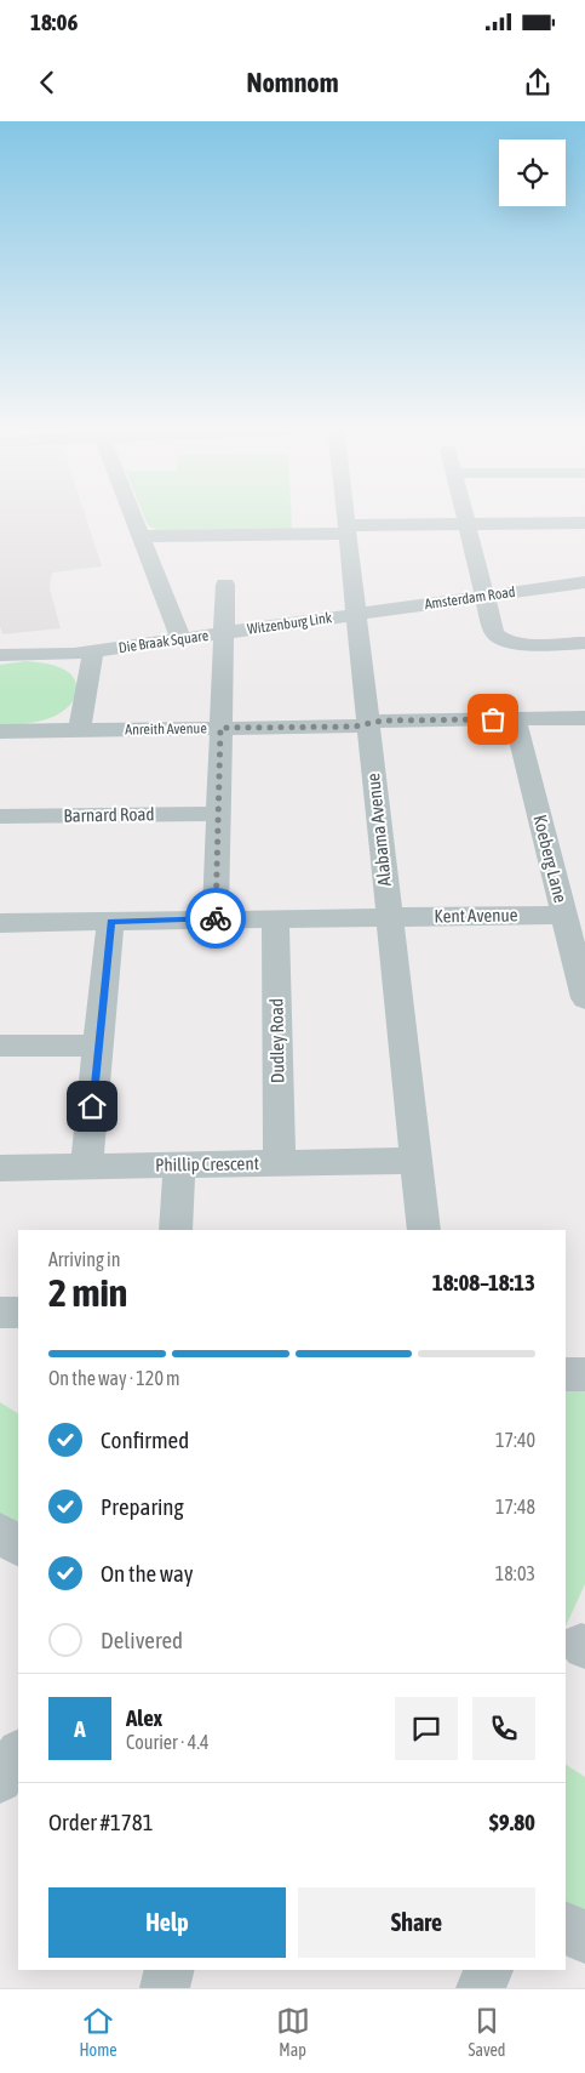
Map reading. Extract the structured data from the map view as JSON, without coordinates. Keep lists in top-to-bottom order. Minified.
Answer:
{"streets":{"street":["Amsterdam Road","Witzenburg Link","Die Braak Square","Anreith Avenue","Barnard Road","Alabama Avenue","Koeberg Lane","Kent Avenue","Dudley Road","Phillip Crescent"]},"crossings":[["Amsterdam Road","Witzenburg Link"],["Amsterdam Road","Alabama Avenue"],["Witzenburg Link","Die Braak Square"],["Witzenburg Link","Alabama Avenue"],["Die Braak Square","Anreith Avenue"],["Anreith Avenue","Alabama Avenue"],["Anreith Avenue","Koeberg Lane"],["Alabama Avenue","Kent Avenue"],["Alabama Avenue","Phillip Crescent"],["Koeberg Lane","Kent Avenue"],["Kent Avenue","Dudley Road"],["Dudley Road","Phillip Crescent"]],"page":{"status":"18:06","header":"Nomnom","heading":["2 min","Arriving in","18:08–18:13"],"panel":["Alex","Courier · 4.4","Order #1781","$9.80"],"bar":"On the way · 120 m","list":[["Confirmed","17:40"],["Preparing","17:48"],["On the way","18:03"],"Delivered"],"round":"A","buttons":["Help","Share"],"tabs":["Home","Map","Saved"]}}
